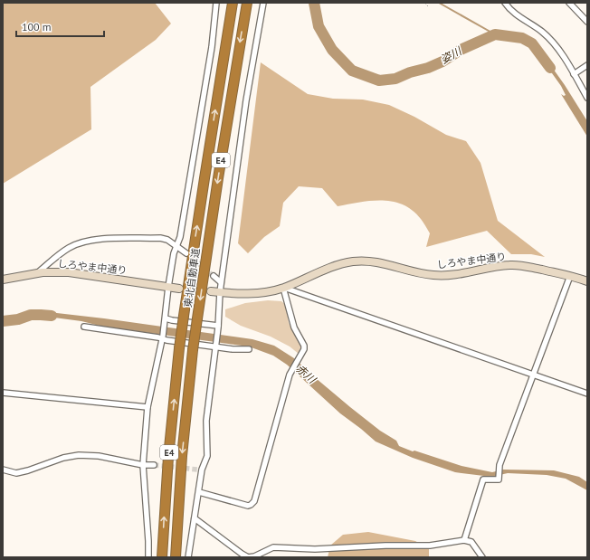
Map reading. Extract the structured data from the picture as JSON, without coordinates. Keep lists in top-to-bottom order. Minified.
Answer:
{"streets":{"highway":["E4","東北自動車道"],"street":["しろやま中通り"]},"water":["姿川","赤川"],"scale_bar":"100 m"}
